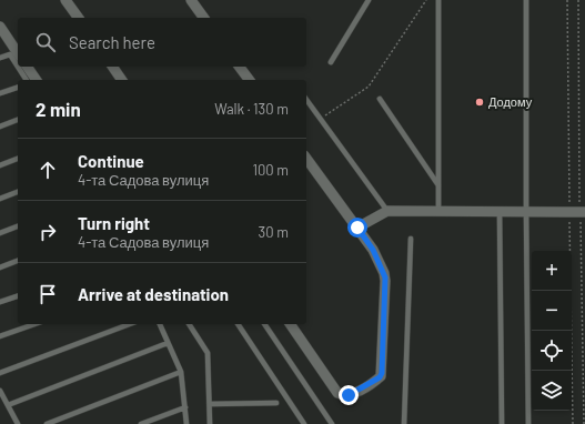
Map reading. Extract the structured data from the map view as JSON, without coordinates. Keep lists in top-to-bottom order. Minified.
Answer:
{"places":["Додому"],"page":{"search":"Search here","heading":["2 min","Walk · 130 m"],"list":[["Continue","4-та Садова вулиця","100 m"],["Turn right","4-та Садова вулиця","30 m"],"Arrive at destination"],"map_buttons":["+","−"]}}
